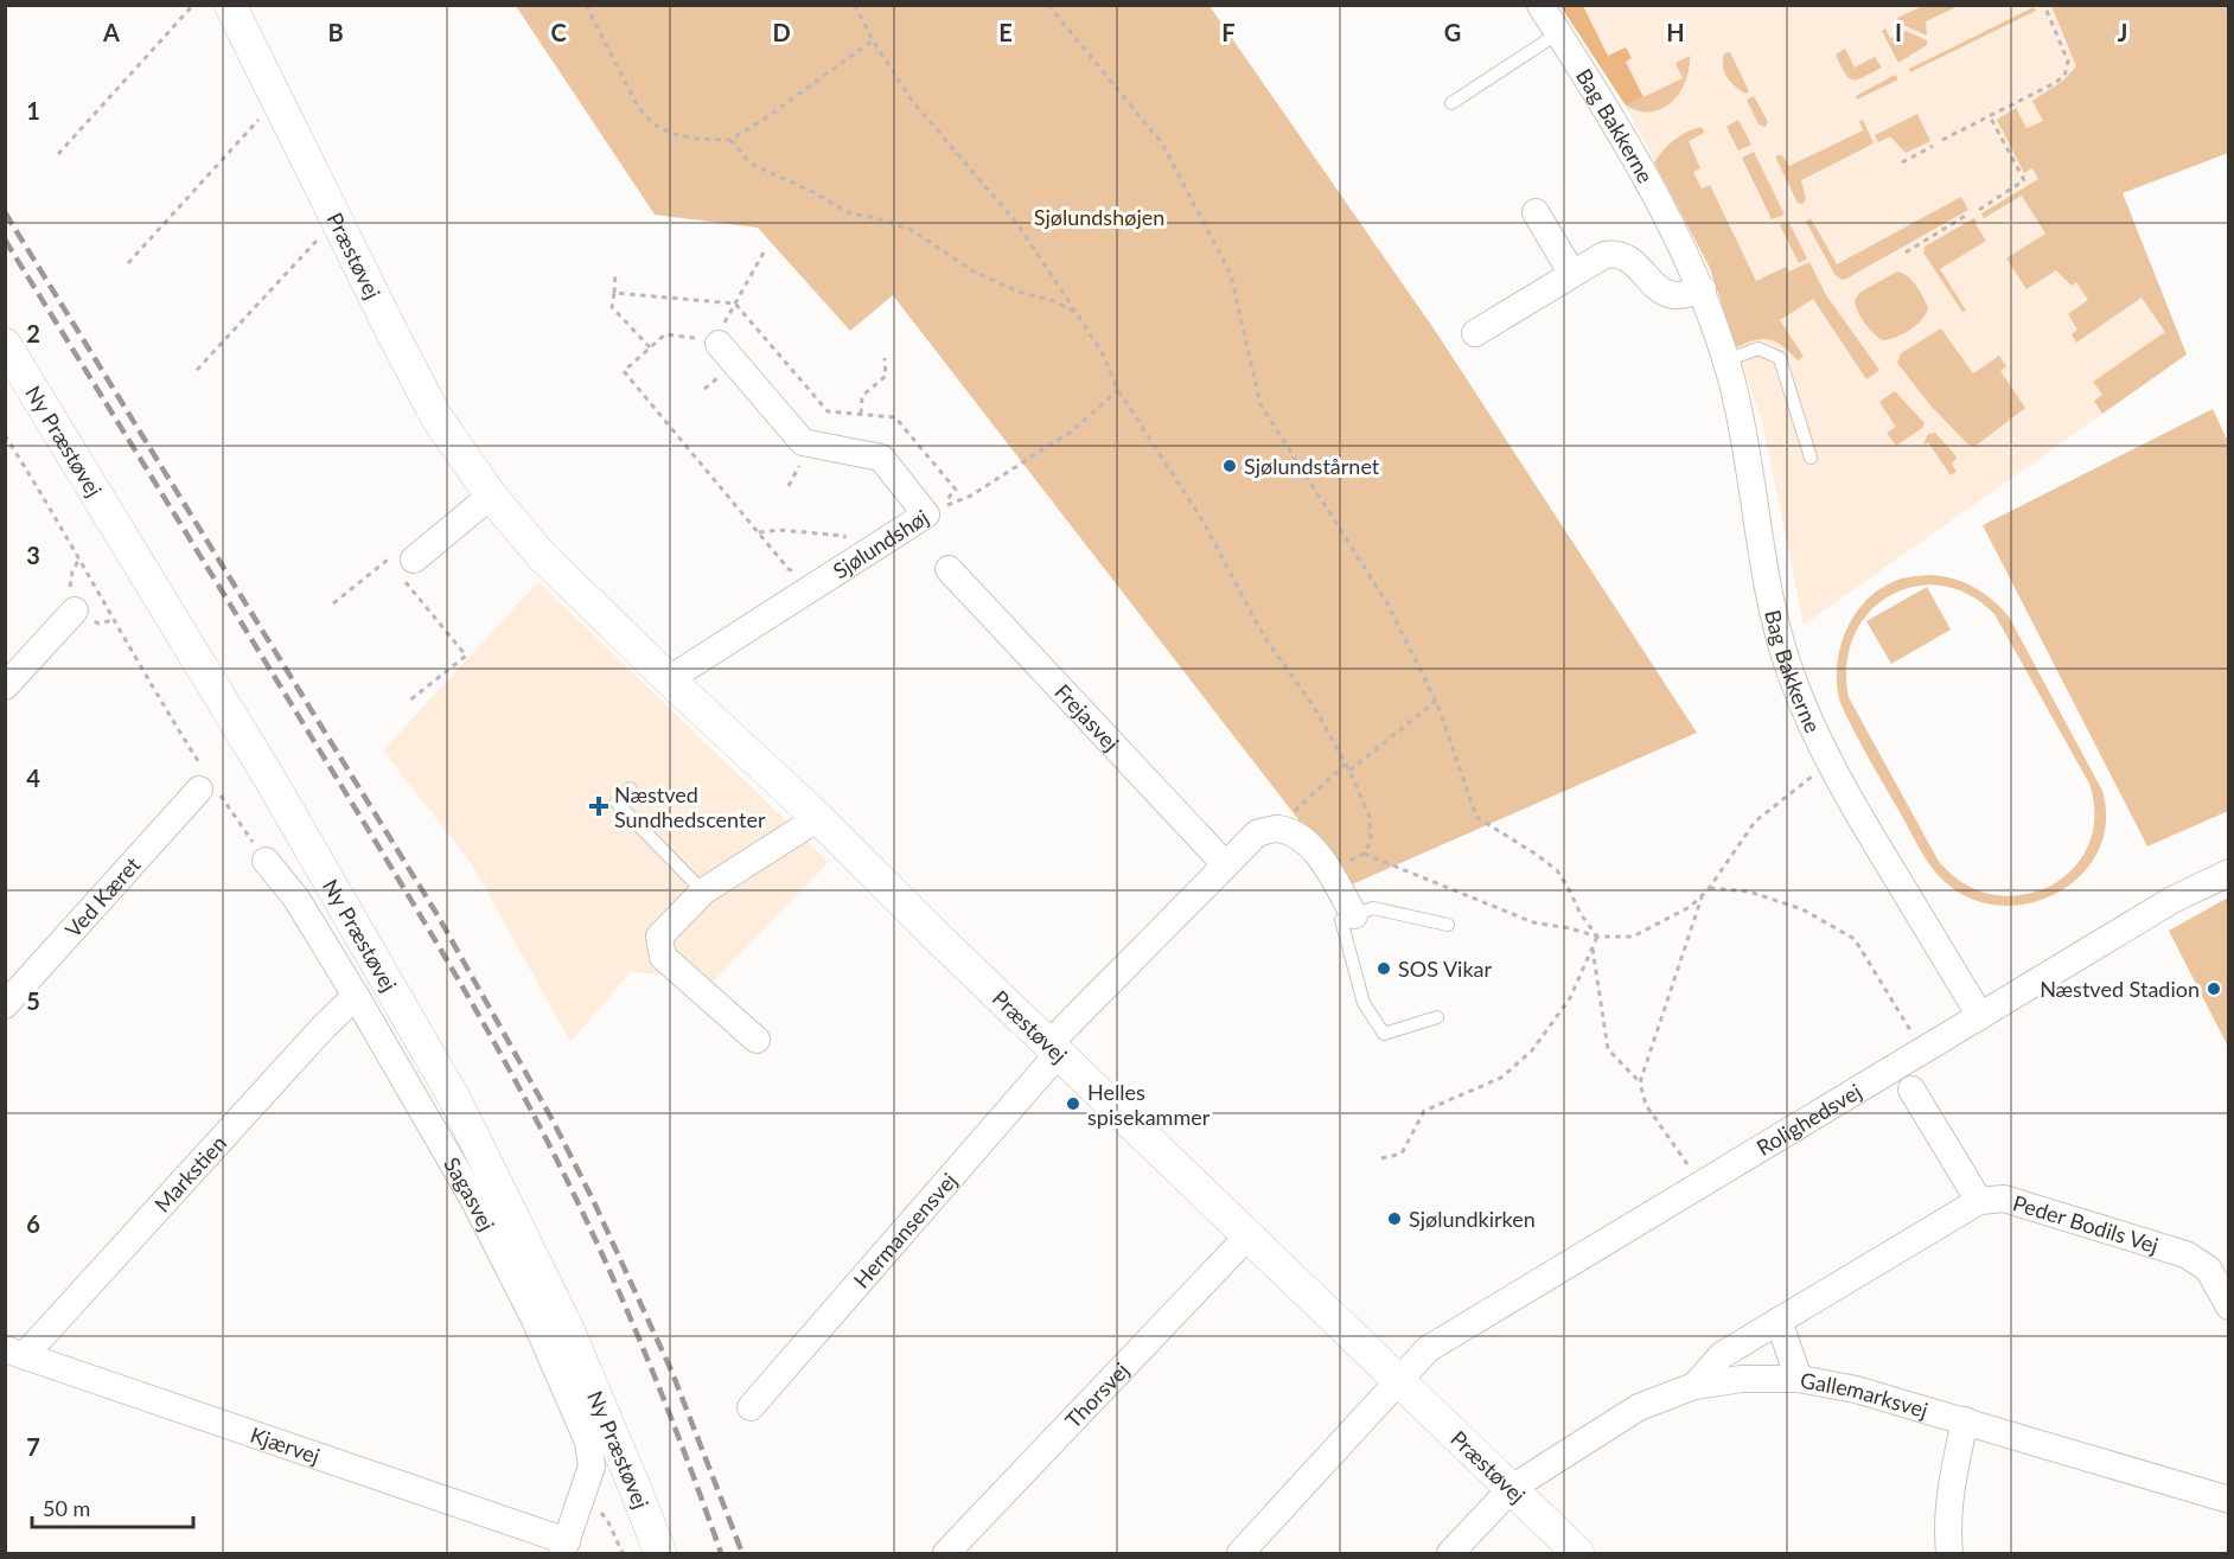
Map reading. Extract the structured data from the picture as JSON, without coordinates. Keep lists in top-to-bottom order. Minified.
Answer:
{"streets":{"street":["Bag Bakkerne","Præstøvej","Ny Præstøvej","Sjølundshøj","Frejasvej","Ved Kæret","Rolighedsvej","Markstien","Sagasvej","Peder Bodils Vej","Hermansensvej","Thorsvej","Gallemarksvej","Kjærvej"]},"crossings":[["Bag Bakkerne","Rolighedsvej"],["Præstøvej","Sjølundshøj"],["Præstøvej","Rolighedsvej"],["Præstøvej","Hermansensvej"],["Præstøvej","Thorsvej"],["Præstøvej","Gallemarksvej"],["Markstien","Sagasvej"],["Markstien","Kjærvej"],["Sagasvej","Kjærvej"]],"parks":["Sjølundshøjen"],"places":{"other":["Sjølundstårnet","SOS Vikar","Næstved Stadion","Helles spisekammer","Sjølundkirken"],"health":["Næstved Sundhedscenter"]},"scale_bar":"50 m","grid":{"columns":["A","B","C","D","E","F","G","H","I","J"],"rows":["1","2","3","4","5","6","7"]}}
